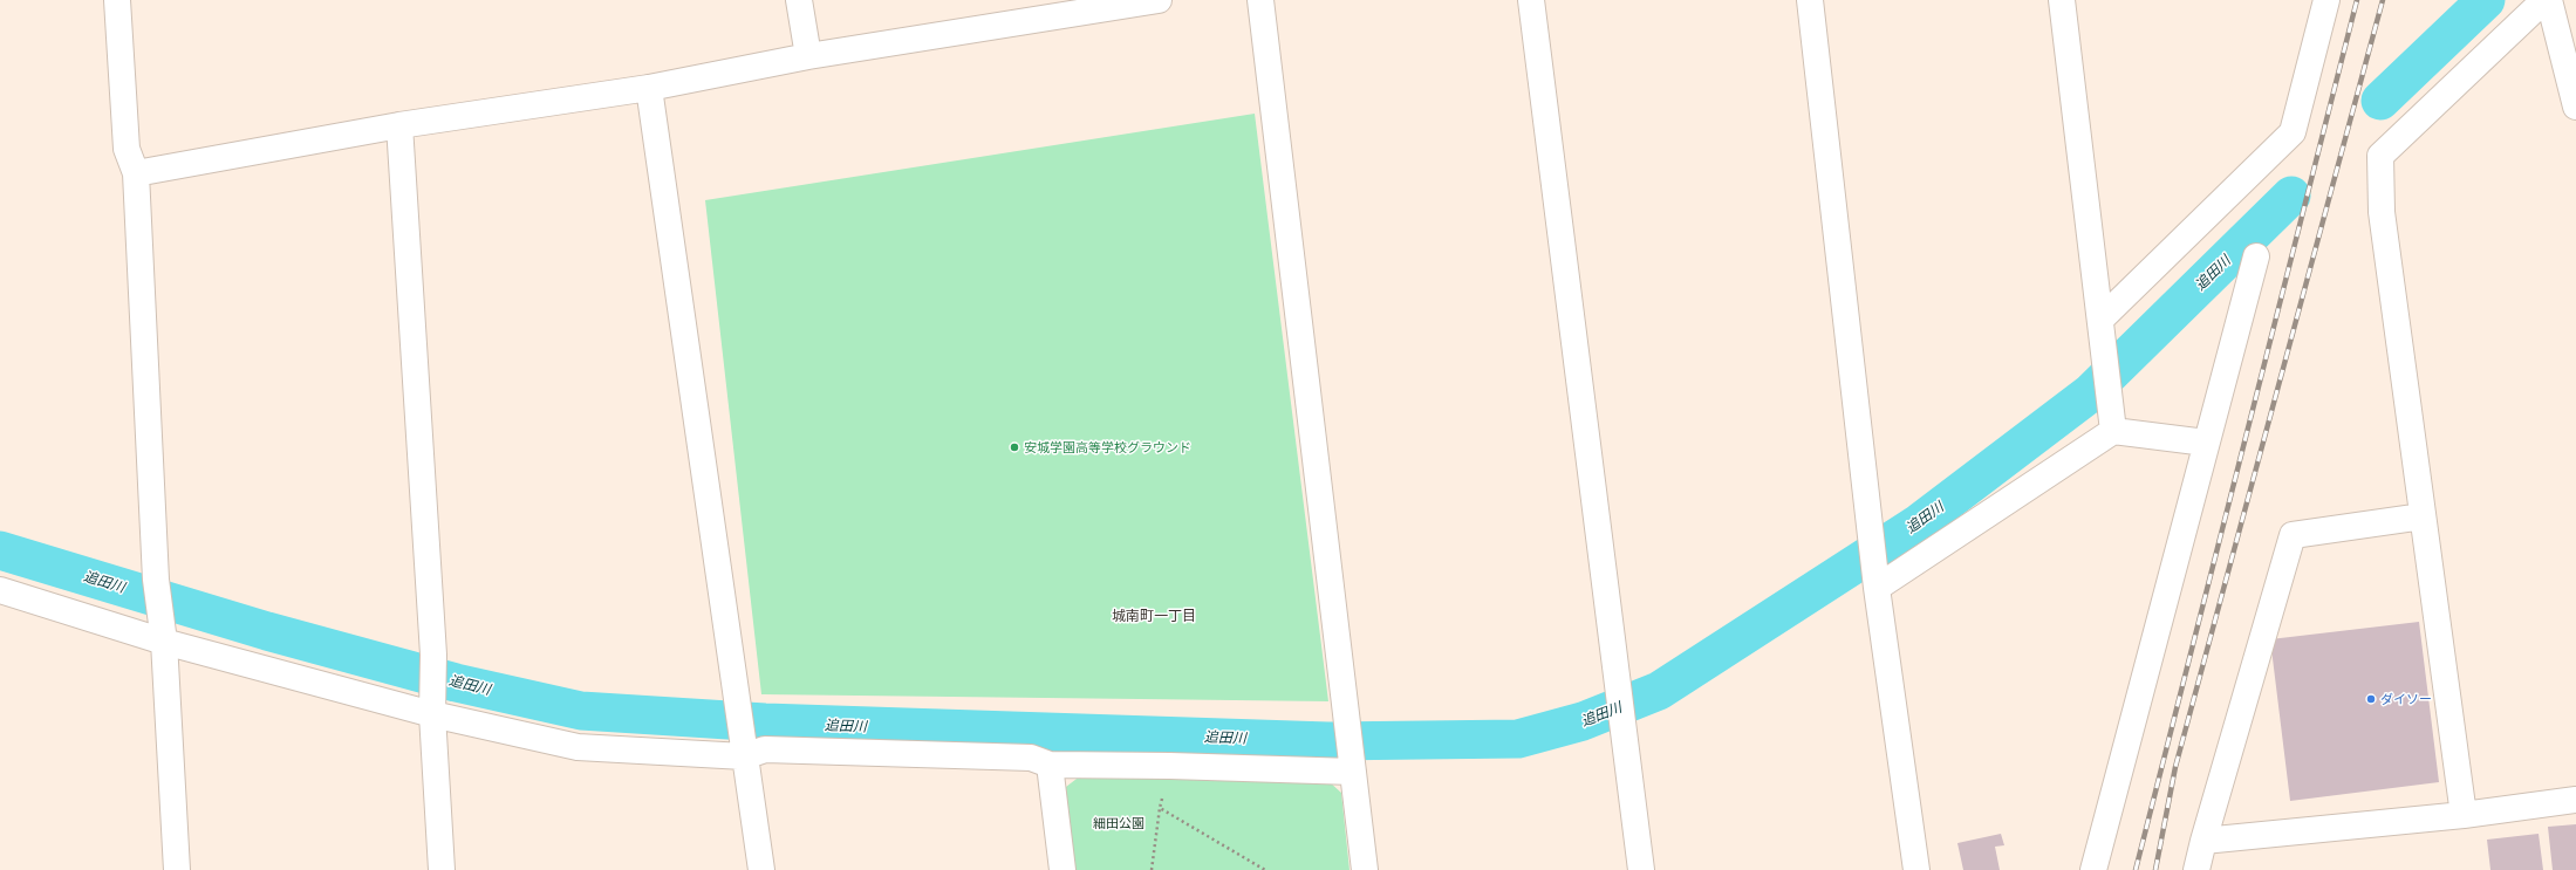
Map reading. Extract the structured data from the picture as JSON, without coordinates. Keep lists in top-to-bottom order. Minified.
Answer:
{"districts":["城南町一丁目"],"water":["追田川"],"parks":["細田公園"],"places":["安城学園高等学校グラウンド","ダイソー"]}
